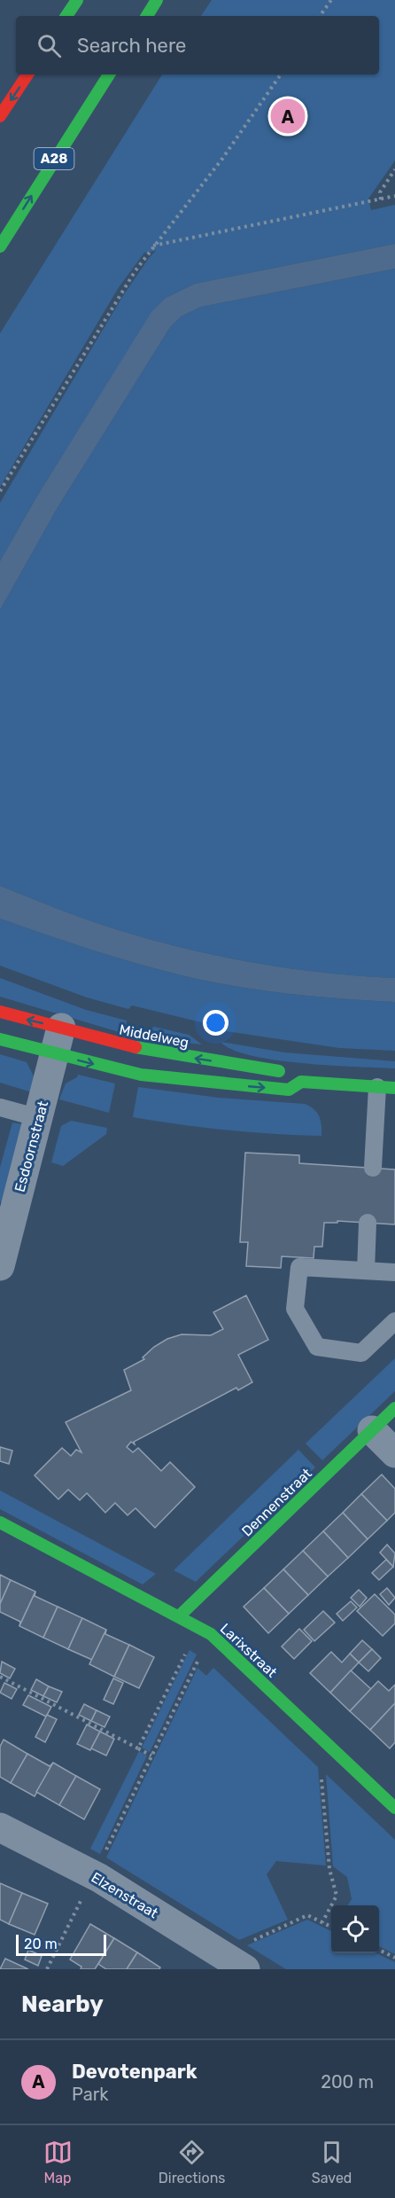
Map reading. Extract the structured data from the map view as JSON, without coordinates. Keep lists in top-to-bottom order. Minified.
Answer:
{"streets":{"main road":["A28","Middelweg","Dennenstraat","Larixstraat"],"street":["Esdoornstraat","Elzenstraat"]},"crossings":[["Middelweg","Esdoornstraat"],["Dennenstraat","Larixstraat"]],"scale_bar":"20 m","page":{"search":"Search here","pins":"A","scale":"20 m","heading":"Nearby","list":[{"mark":"A","name":"Devotenpark","note":"Park","value":"200 m"}],"nav":["Map","Directions","Saved"]}}
